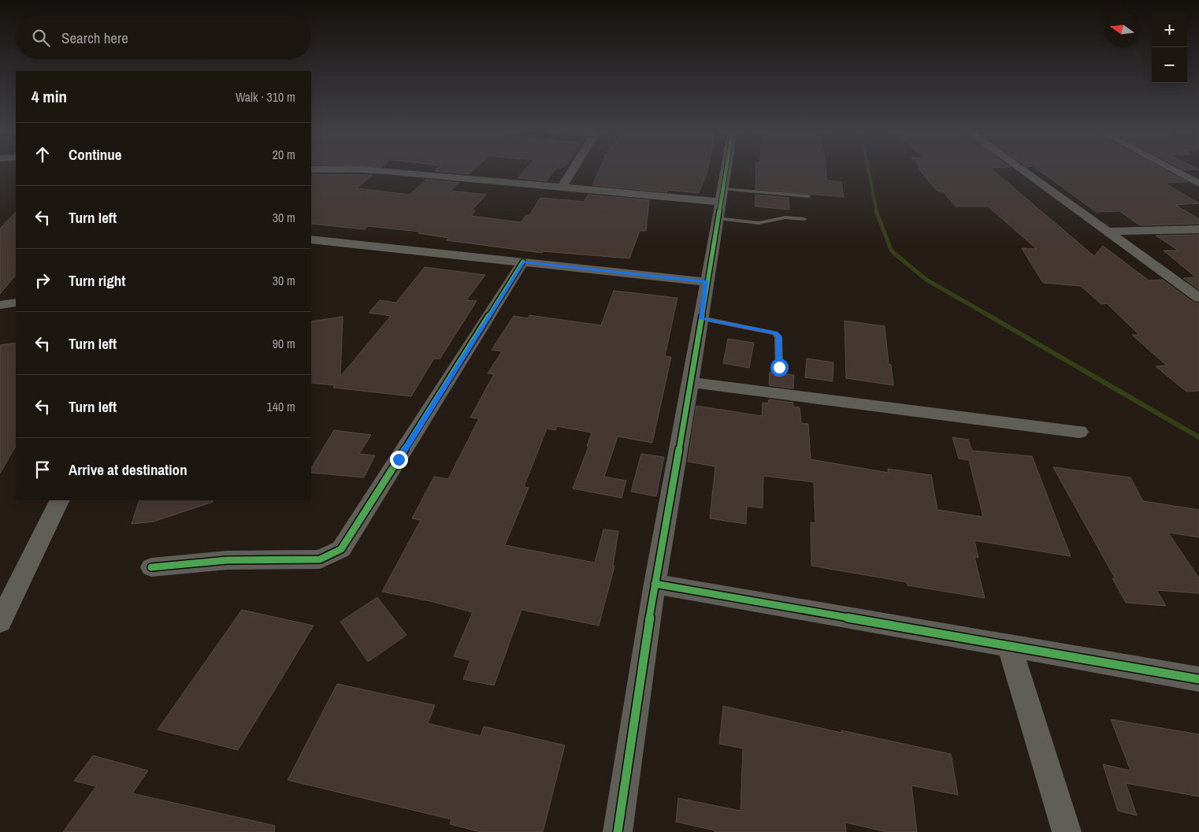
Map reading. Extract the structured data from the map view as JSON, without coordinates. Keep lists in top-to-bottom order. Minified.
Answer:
{"north":"left","page":{"map_buttons":["+","−"],"search":"Search here","heading":["4 min","Walk · 310 m"],"list":[["Continue","20 m"],["Turn left","30 m"],["Turn right","30 m"],["Turn left","90 m"],["Turn left","140 m"],"Arrive at destination"]}}
